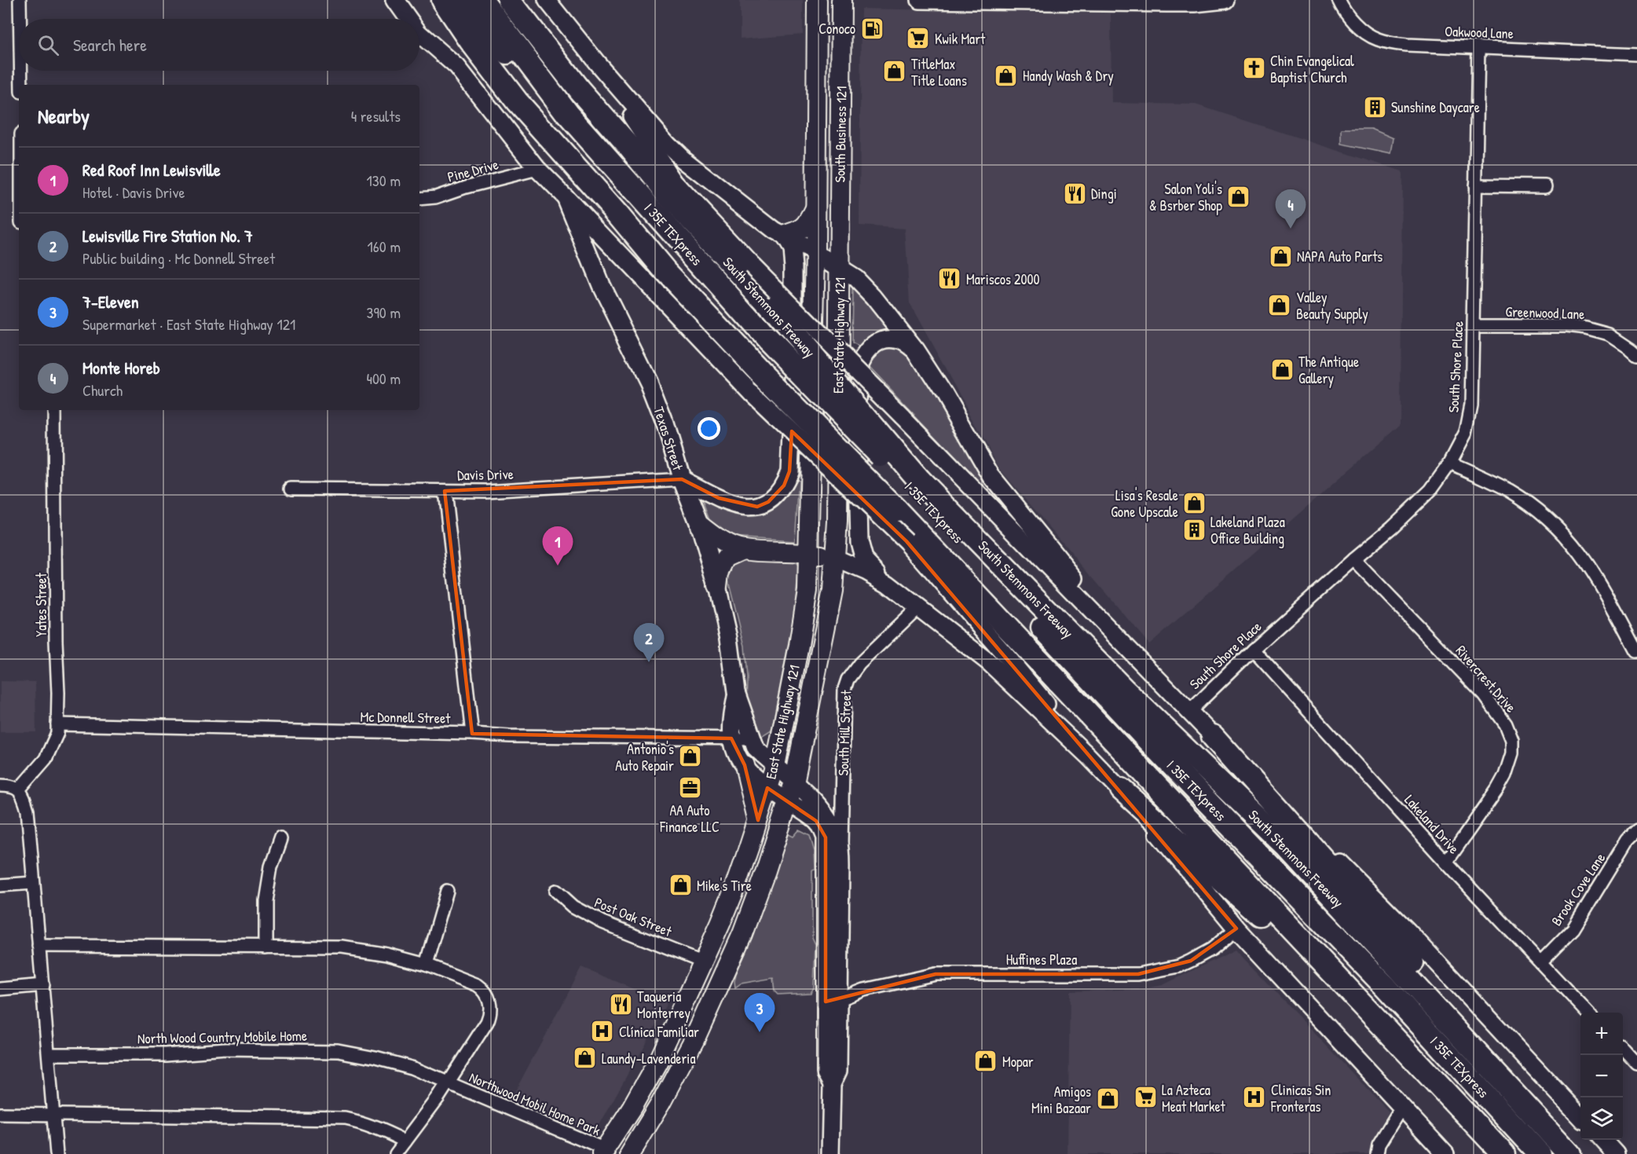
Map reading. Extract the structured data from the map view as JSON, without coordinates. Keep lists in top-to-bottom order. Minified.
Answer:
{"streets":{"highway":["I 35E TEXpress","South Stemmons Freeway"],"main road":["South Business 121","East State Highway 121","Texas Street","South Mill Street"],"street":["Oakwood Lane","Pine Drive","Greenwood Lane","South Shore Place","Davis Drive","Yates Street","Rivercrest Drive","Mc Donnell Street","Lakeland Drive","Brook Cove Lane","Post Oak Street","Huffines Plaza","North Wood Country Mobile Home","Northwood Mobil Home Park"]},"crossings":[["Oakwood Lane","South Shore Place"],["South Business 121","South Stemmons Freeway"],["South Business 121","East State Highway 121"],["I 35E TEXpress","South Stemmons Freeway"],["South Stemmons Freeway","East State Highway 121"],["South Stemmons Freeway","South Shore Place"],["Greenwood Lane","South Shore Place"],["East State Highway 121","Texas Street"],["East State Highway 121","South Mill Street"],["East State Highway 121","Post Oak Street"],["East State Highway 121","Northwood Mobil Home Park"],["South Shore Place","Rivercrest Drive"],["South Shore Place","Lakeland Drive"],["Texas Street","Davis Drive"],["Texas Street","Mc Donnell Street"],["Texas Street","South Mill Street"],["Yates Street","Mc Donnell Street"],["Rivercrest Drive","Lakeland Drive"],["South Mill Street","Huffines Plaza"],["Lakeland Drive","Brook Cove Lane"],["North Wood Country Mobile Home","Northwood Mobil Home Park"]],"places":{"fuel station":["Conoco"],"supermarket":["Kwik Mart","La Azteca Meat Market"],"church":["Chin Evangelical Baptist Church"],"shop":["TitleMax Title Loans","Handy Wash & Dry","Salon Yoli's & Bsrber Shop","NAPA Auto Parts","Valley Beauty Supply","The Antique Gallery","Lisa's Resale Gone Upscale","Antonio's Auto Repair","Mike's Tire","Laundy-Lavenderia","Mopar","Amigos Mini Bazaar"],"building":["Sunshine Daycare","Lakeland Plaza Office Building"],"restaurant":["Dingi","Mariscos 2000","Taqueria Monterrey"],"office":["AA Auto Finance LLC"],"hospital":["Clínica Familiar","Clinicas Sin Fronteras"]},"page":{"search":"Search here","heading":["Nearby","4 results"],"list":[{"mark":"1","name":"Red Roof Inn Lewisville","note":"Hotel · Davis Drive","value":"130 m"},{"mark":"2","name":"Lewisville Fire Station No. 7","note":"Public building · Mc Donnell Street","value":"160 m"},{"mark":"3","name":"7-Eleven","note":"Supermarket · East State Highway 121","value":"390 m"},{"mark":"4","name":"Monte Horeb","note":"Church","value":"400 m"}],"pins":["4","1","2","3"],"map_buttons":["+","−"]}}
